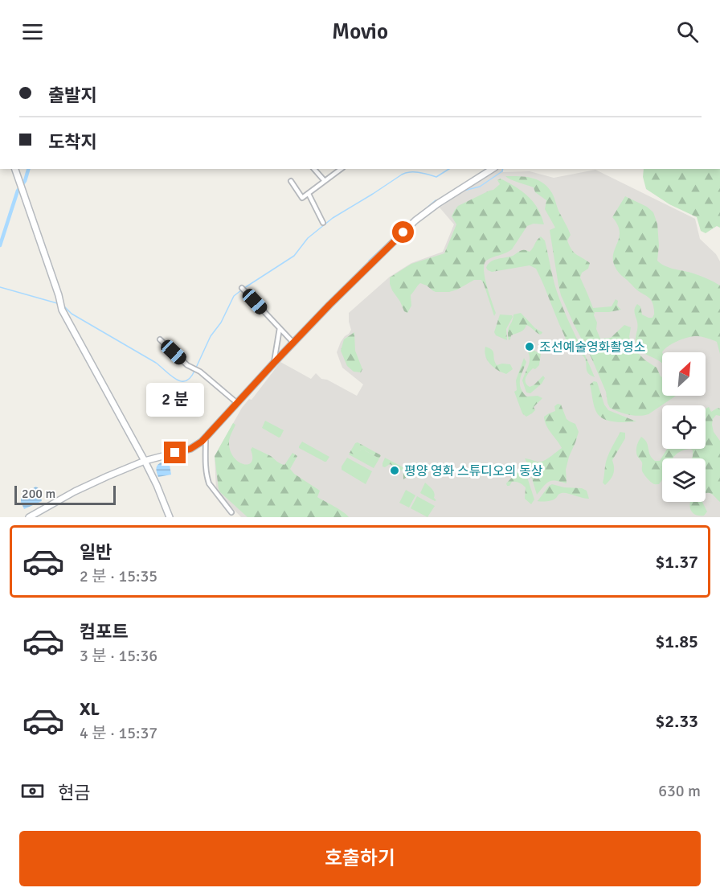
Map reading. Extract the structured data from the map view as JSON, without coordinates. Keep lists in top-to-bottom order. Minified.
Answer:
{"places":["조선예술영화촬영소","평양 영화 스튜디오의 동상"],"scale_bar":"200 m","north":"top right","page":{"header":"Movio","banner":["출발지","도착지"],"bubble":"2 분","scale":"200 m","list":[{"name":"일반","note":"2 분 · 15:35","value":"$1.37"},{"name":"컴포트","note":"3 분 · 15:36","value":"$1.85"},{"name":"XL","note":"4 분 · 15:37","value":"$2.33"}],"pay":["현금","630 m"],"buttons":"호출하기"}}
